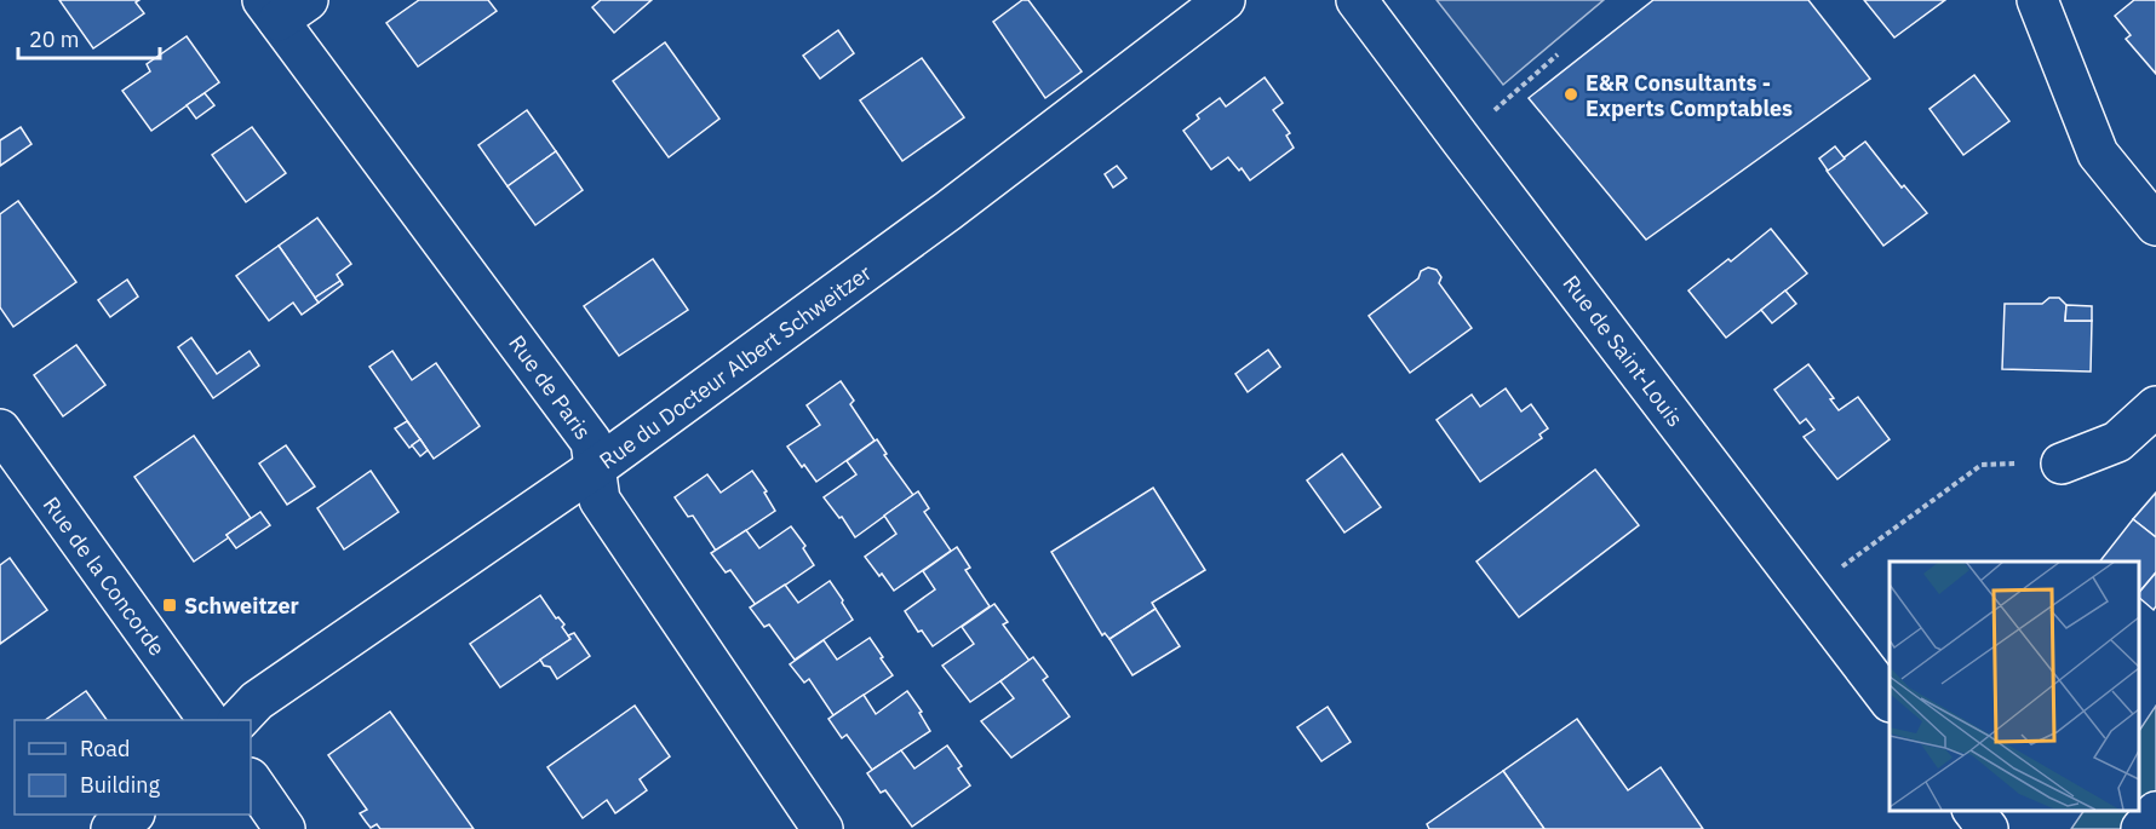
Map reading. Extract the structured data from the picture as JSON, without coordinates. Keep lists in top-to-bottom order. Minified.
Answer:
{"streets":{"street":["Rue de Saint-Louis","Rue du Docteur Albert Schweitzer","Rue de Paris","Rue de la Concorde"]},"crossings":[["Rue du Docteur Albert Schweitzer","Rue de Paris"]],"places":{"other":["E&R Consultants - Experts Comptables"],"transit":["Schweitzer"]},"legend":["Road","Building"],"scale_bar":"20 m"}
